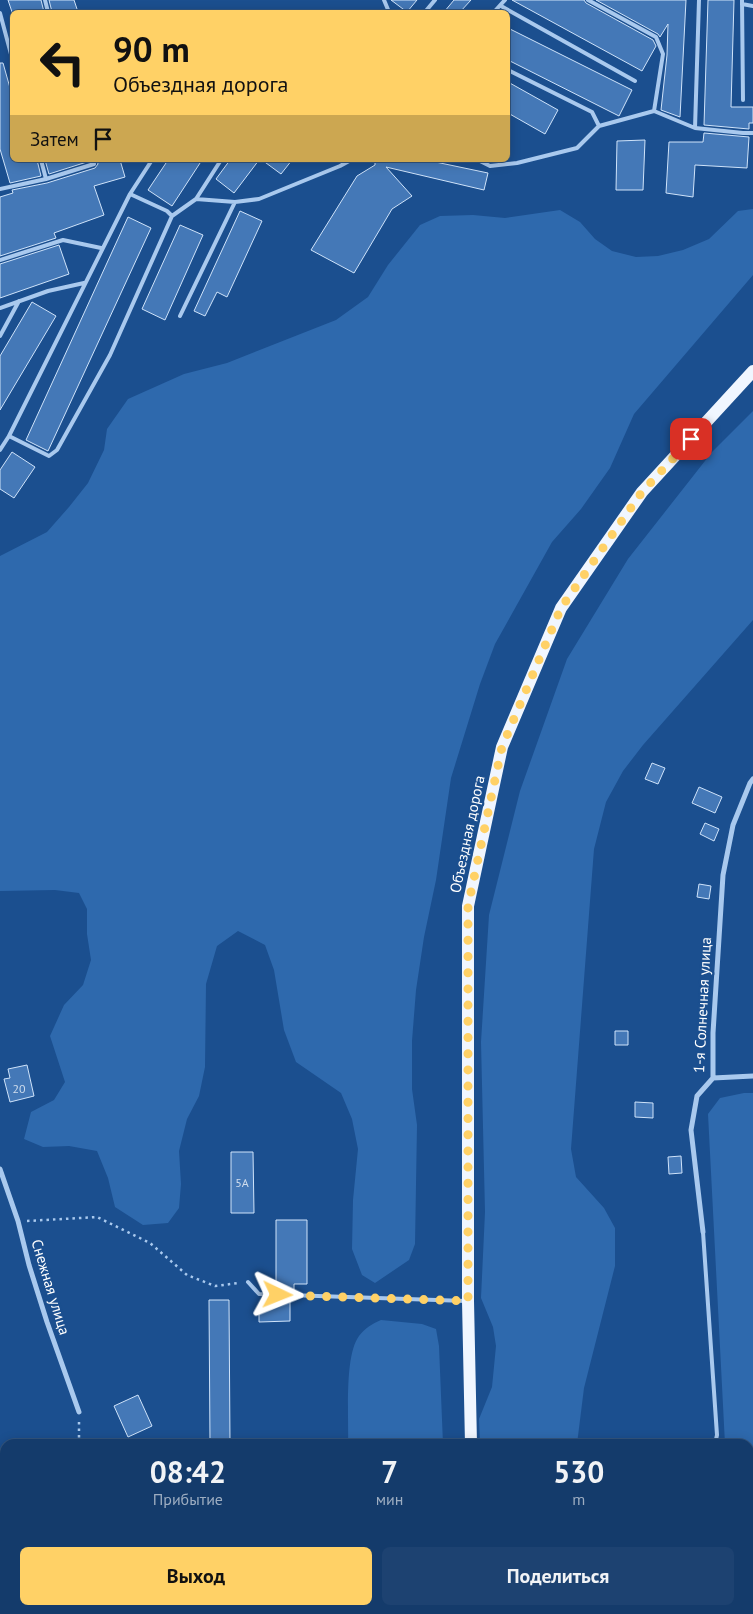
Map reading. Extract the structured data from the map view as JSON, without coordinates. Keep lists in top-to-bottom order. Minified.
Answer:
{"streets":{"main road":["Объездная дорога"],"street":["1-я Солнечная улица","Снежная улица"]},"house_numbers":["20","5А"],"page":{"turn":["90 m","Объездная дорога"],"then":"Затем","eta":["08:42","Прибытие","7","мин","530","m"],"buttons":["Выход","Поделиться"]}}
